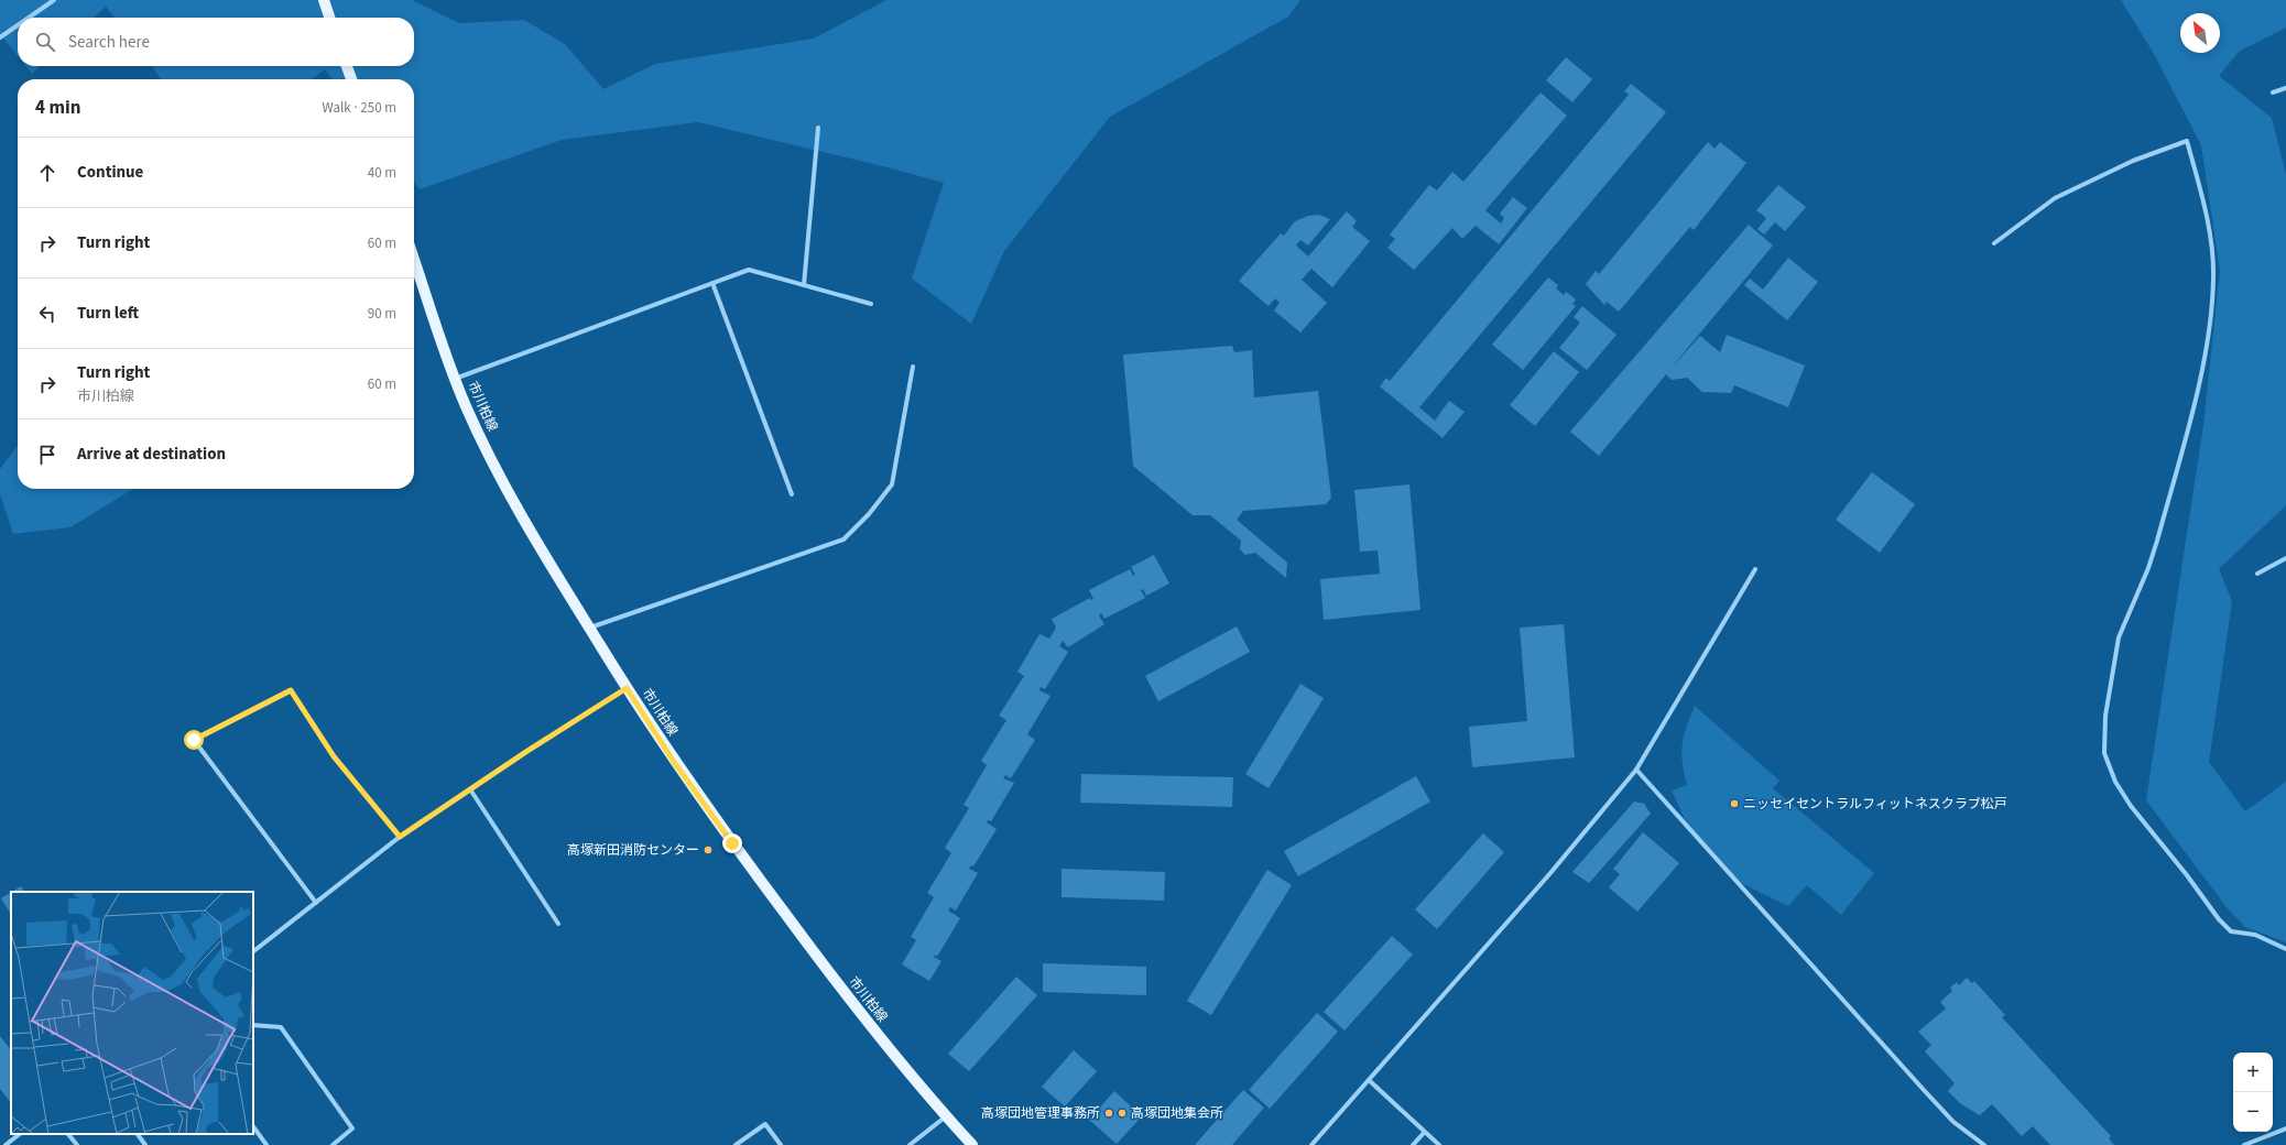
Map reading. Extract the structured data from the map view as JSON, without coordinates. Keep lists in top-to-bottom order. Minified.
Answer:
{"streets":{"main road":["市川柏線"]},"places":["ニッセイセントラルフィットネスクラブ松戸","高塚新田消防センター","高塚団地管理事務所","高塚団地集会所"],"north":"top left","page":{"search":"Search here","heading":["4 min","Walk · 250 m"],"list":[["Continue","40 m"],["Turn right","60 m"],["Turn left","90 m"],["Turn right","市川柏線","60 m"],"Arrive at destination"],"map_buttons":["+","−"]}}
